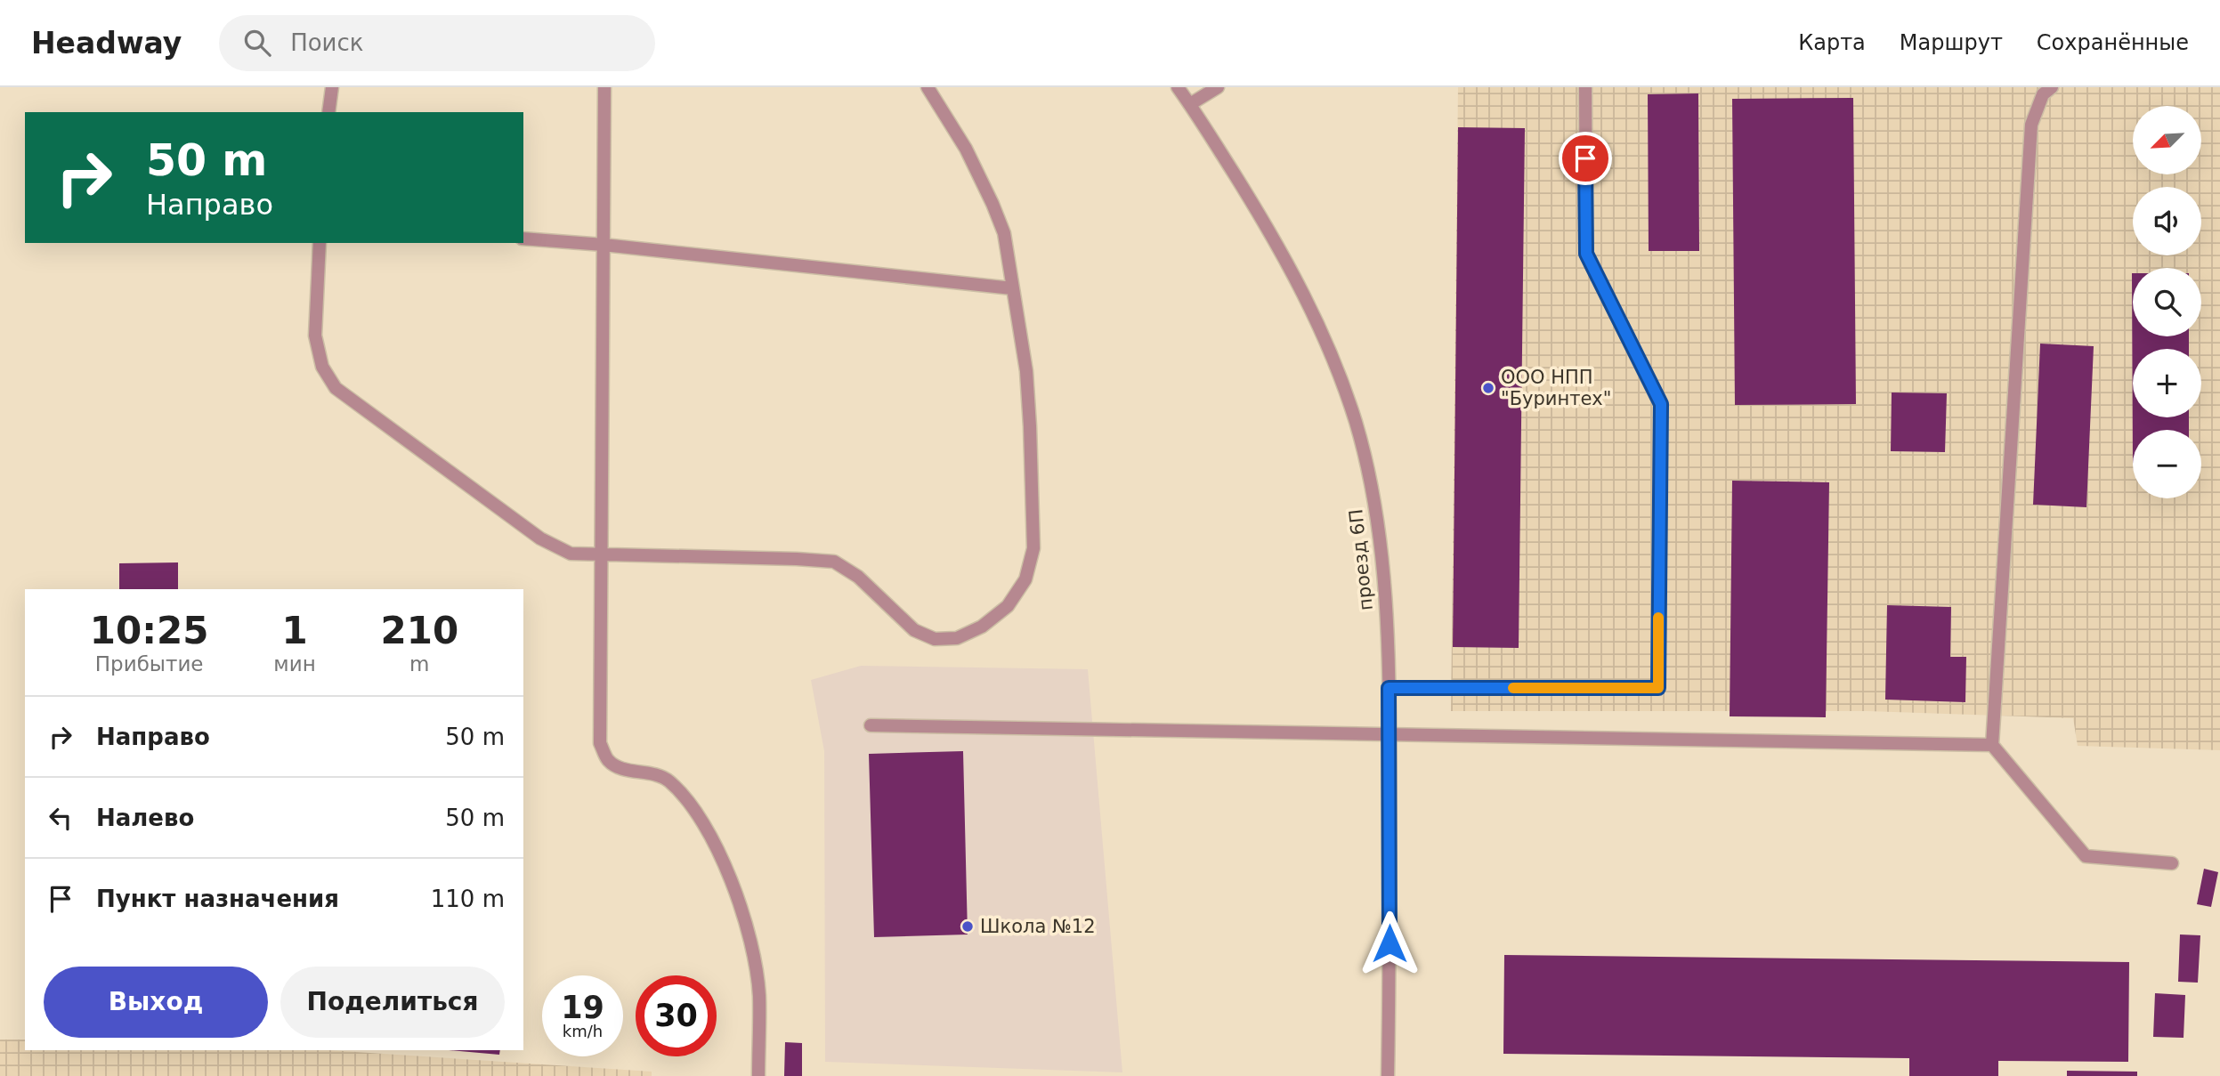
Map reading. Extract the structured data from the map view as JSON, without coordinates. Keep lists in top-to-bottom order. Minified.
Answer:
{"streets":{"street":["проезд 6П"]},"places":["ООО НПП \"Буринтех\"","Школа №12"],"north":"bottom left","page":{"header":"Headway","search":"Поиск","nav":["Карта","Маршрут","Сохранённые"],"map_buttons":["+","−"],"turn":["50 m","Направо"],"eta":["10:25","Прибытие","1","мин","210","m"],"list":[{"name":"Направо","value":"50 m"},{"name":"Налево","value":"50 m"},{"name":"Пункт назначения","value":"110 m"}],"buttons":["Выход","Поделиться"],"speed":"19 km/h","limit":"30"}}
